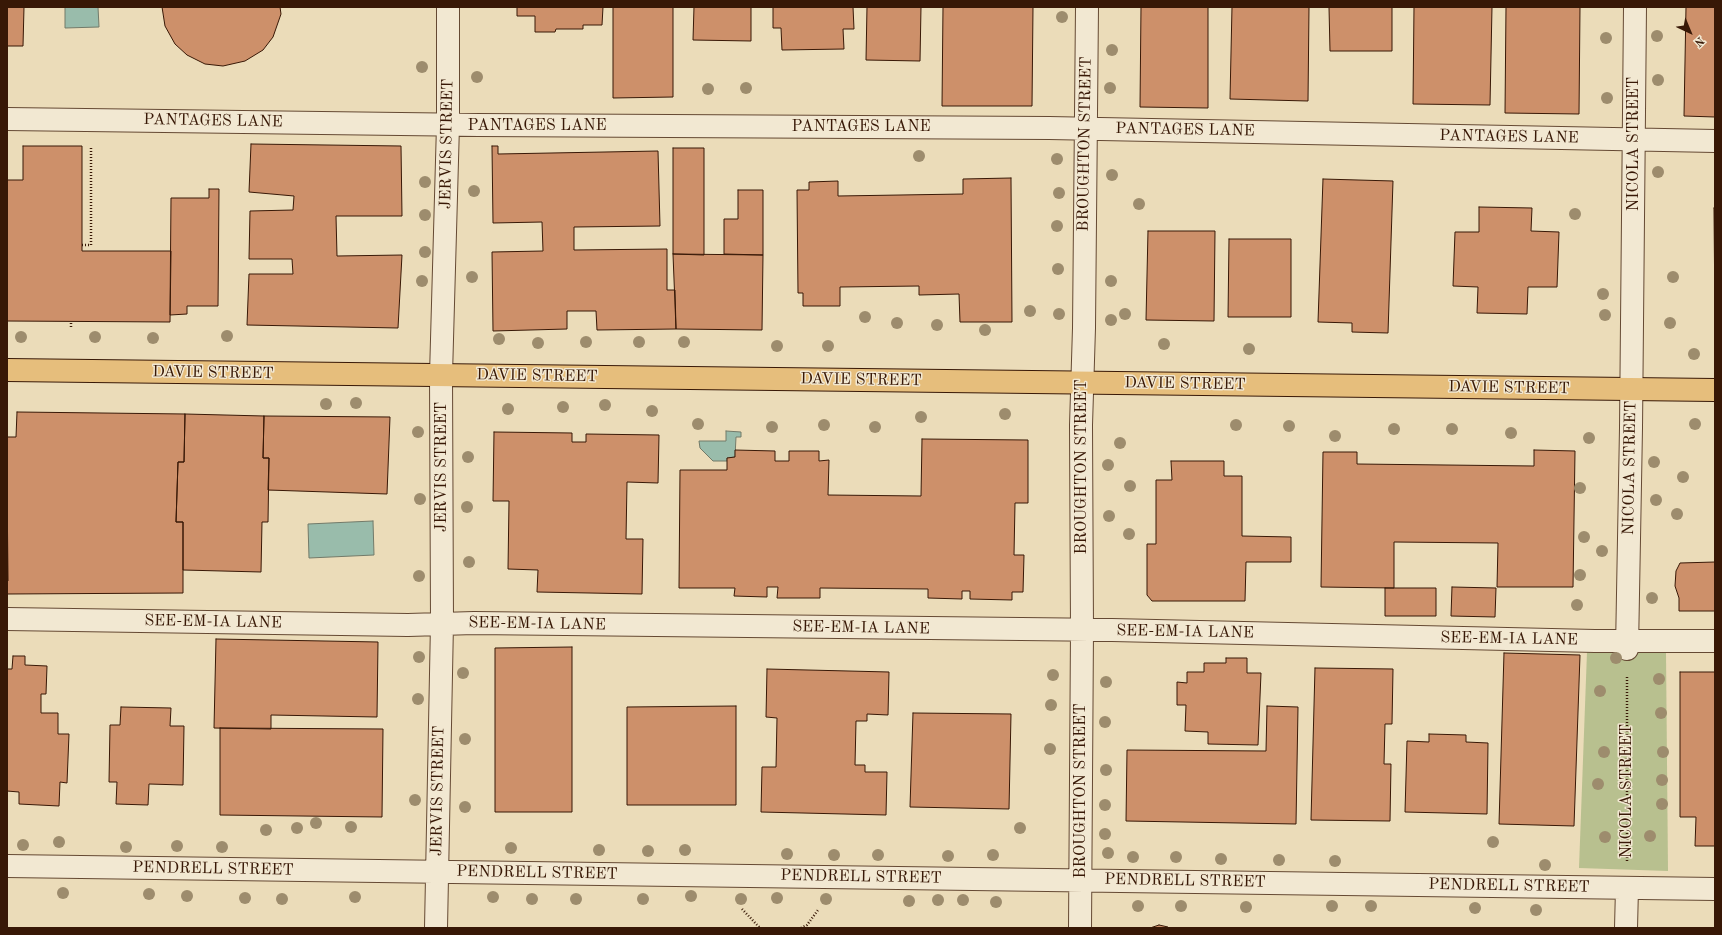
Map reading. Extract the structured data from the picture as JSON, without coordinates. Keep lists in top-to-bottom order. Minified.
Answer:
{"streets":{"main road":["DAVIE STREET"],"street":["PANTAGES LANE","JERVIS STREET","BROUGHTON STREET","NICOLA STREET","SEE-EM-IA LANE","PENDRELL STREET"]},"crossings":[["PANTAGES LANE","JERVIS STREET"],["PANTAGES LANE","BROUGHTON STREET"],["PANTAGES LANE","NICOLA STREET"],["JERVIS STREET","DAVIE STREET"],["JERVIS STREET","SEE-EM-IA LANE"],["JERVIS STREET","PENDRELL STREET"],["BROUGHTON STREET","DAVIE STREET"],["BROUGHTON STREET","SEE-EM-IA LANE"],["BROUGHTON STREET","PENDRELL STREET"],["NICOLA STREET","DAVIE STREET"],["NICOLA STREET","SEE-EM-IA LANE"],["NICOLA STREET","PENDRELL STREET"]],"north":"bottom right"}
